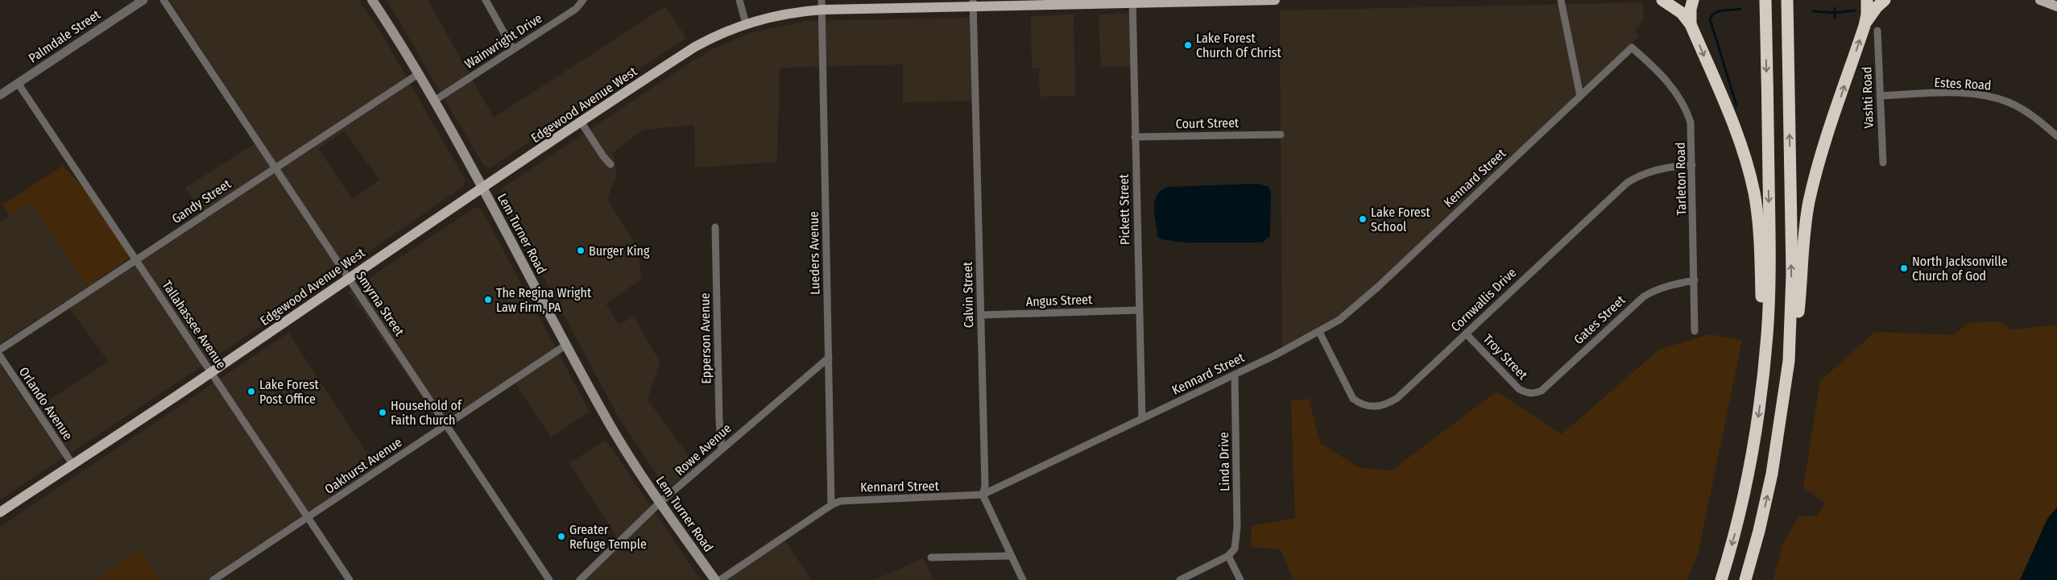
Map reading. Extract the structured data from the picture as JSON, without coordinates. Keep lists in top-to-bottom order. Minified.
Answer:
{"streets":{"main road":["Edgewood Avenue West","Lem Turner Road"],"street":["Palmdale Street","Wainwright Drive","Estes Road","Vashti Road","Court Street","Kennard Street","Tarleton Road","Gandy Street","Pickett Street","Lueders Avenue","Calvin Street","Cornwallis Drive","Angus Street","Smyrna Street","Gates Street","Tallahassee Avenue","Epperson Avenue","Troy Street","Orlando Avenue","Rowe Avenue","Linda Drive","Oakhurst Avenue"]},"crossings":[["Palmdale Street","Tallahassee Avenue"],["Wainwright Drive","Lem Turner Road"],["Estes Road","Vashti Road"],["Edgewood Avenue West","Pickett Street"],["Edgewood Avenue West","Lem Turner Road"],["Edgewood Avenue West","Lueders Avenue"],["Edgewood Avenue West","Calvin Street"],["Edgewood Avenue West","Smyrna Street"],["Edgewood Avenue West","Tallahassee Avenue"],["Edgewood Avenue West","Orlando Avenue"],["Court Street","Pickett Street"],["Kennard Street","Tarleton Road"],["Kennard Street","Pickett Street"],["Kennard Street","Lueders Avenue"],["Kennard Street","Calvin Street"],["Kennard Street","Cornwallis Drive"],["Kennard Street","Linda Drive"],["Tarleton Road","Cornwallis Drive"],["Tarleton Road","Gates Street"],["Gandy Street","Lem Turner Road"],["Gandy Street","Smyrna Street"],["Gandy Street","Tallahassee Avenue"],["Pickett Street","Angus Street"],["Lem Turner Road","Rowe Avenue"],["Lem Turner Road","Oakhurst Avenue"],["Lueders Avenue","Rowe Avenue"],["Calvin Street","Angus Street"],["Cornwallis Drive","Troy Street"],["Smyrna Street","Oakhurst Avenue"],["Gates Street","Troy Street"],["Tallahassee Avenue","Oakhurst Avenue"],["Epperson Avenue","Rowe Avenue"]],"places":["Lake Forest Church Of Christ","Lake Forest School","Burger King","North Jacksonville Church of God","The Regina Wright Law Firm, PA","Lake Forest Post Office","Household of Faith Church","Greater Refuge Temple"]}
